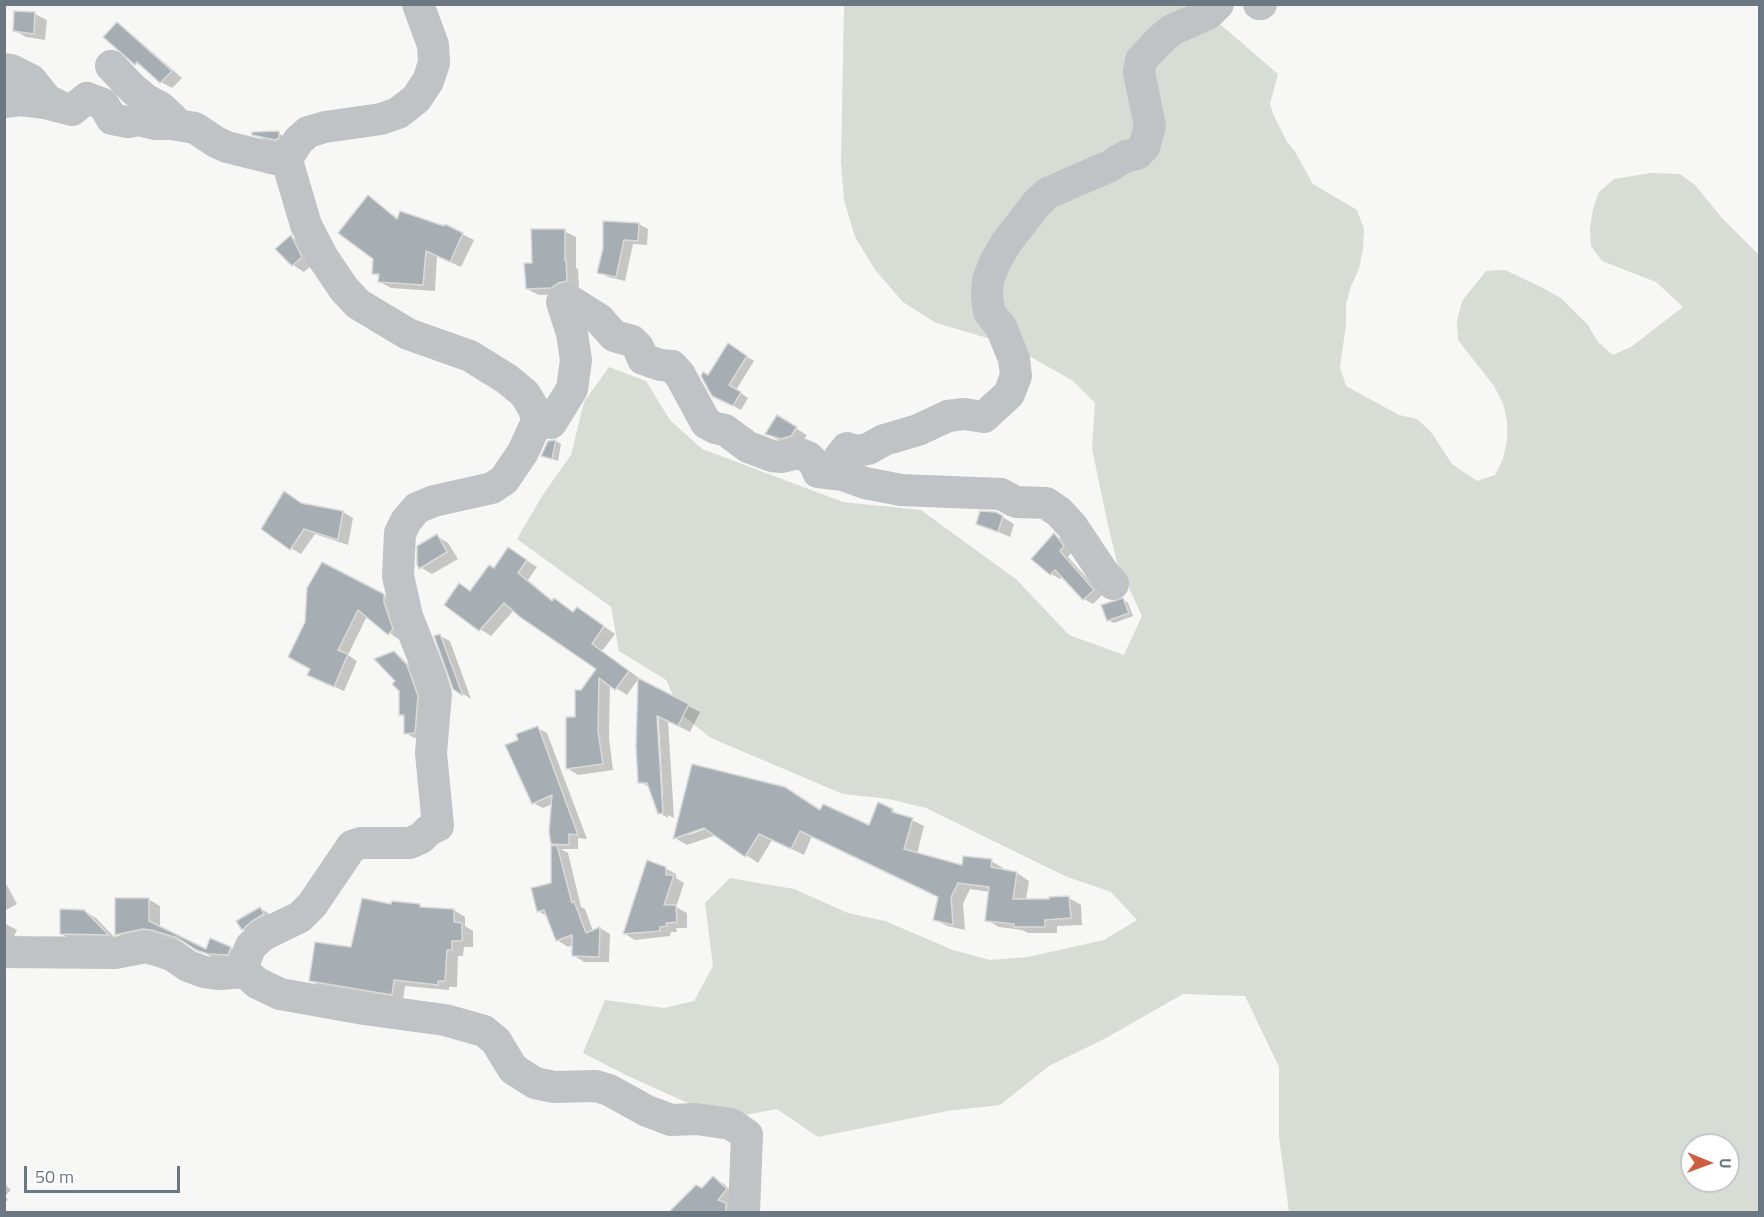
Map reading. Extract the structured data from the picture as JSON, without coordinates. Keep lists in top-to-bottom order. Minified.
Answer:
{"scale_bar":"50 m","north":"right"}
